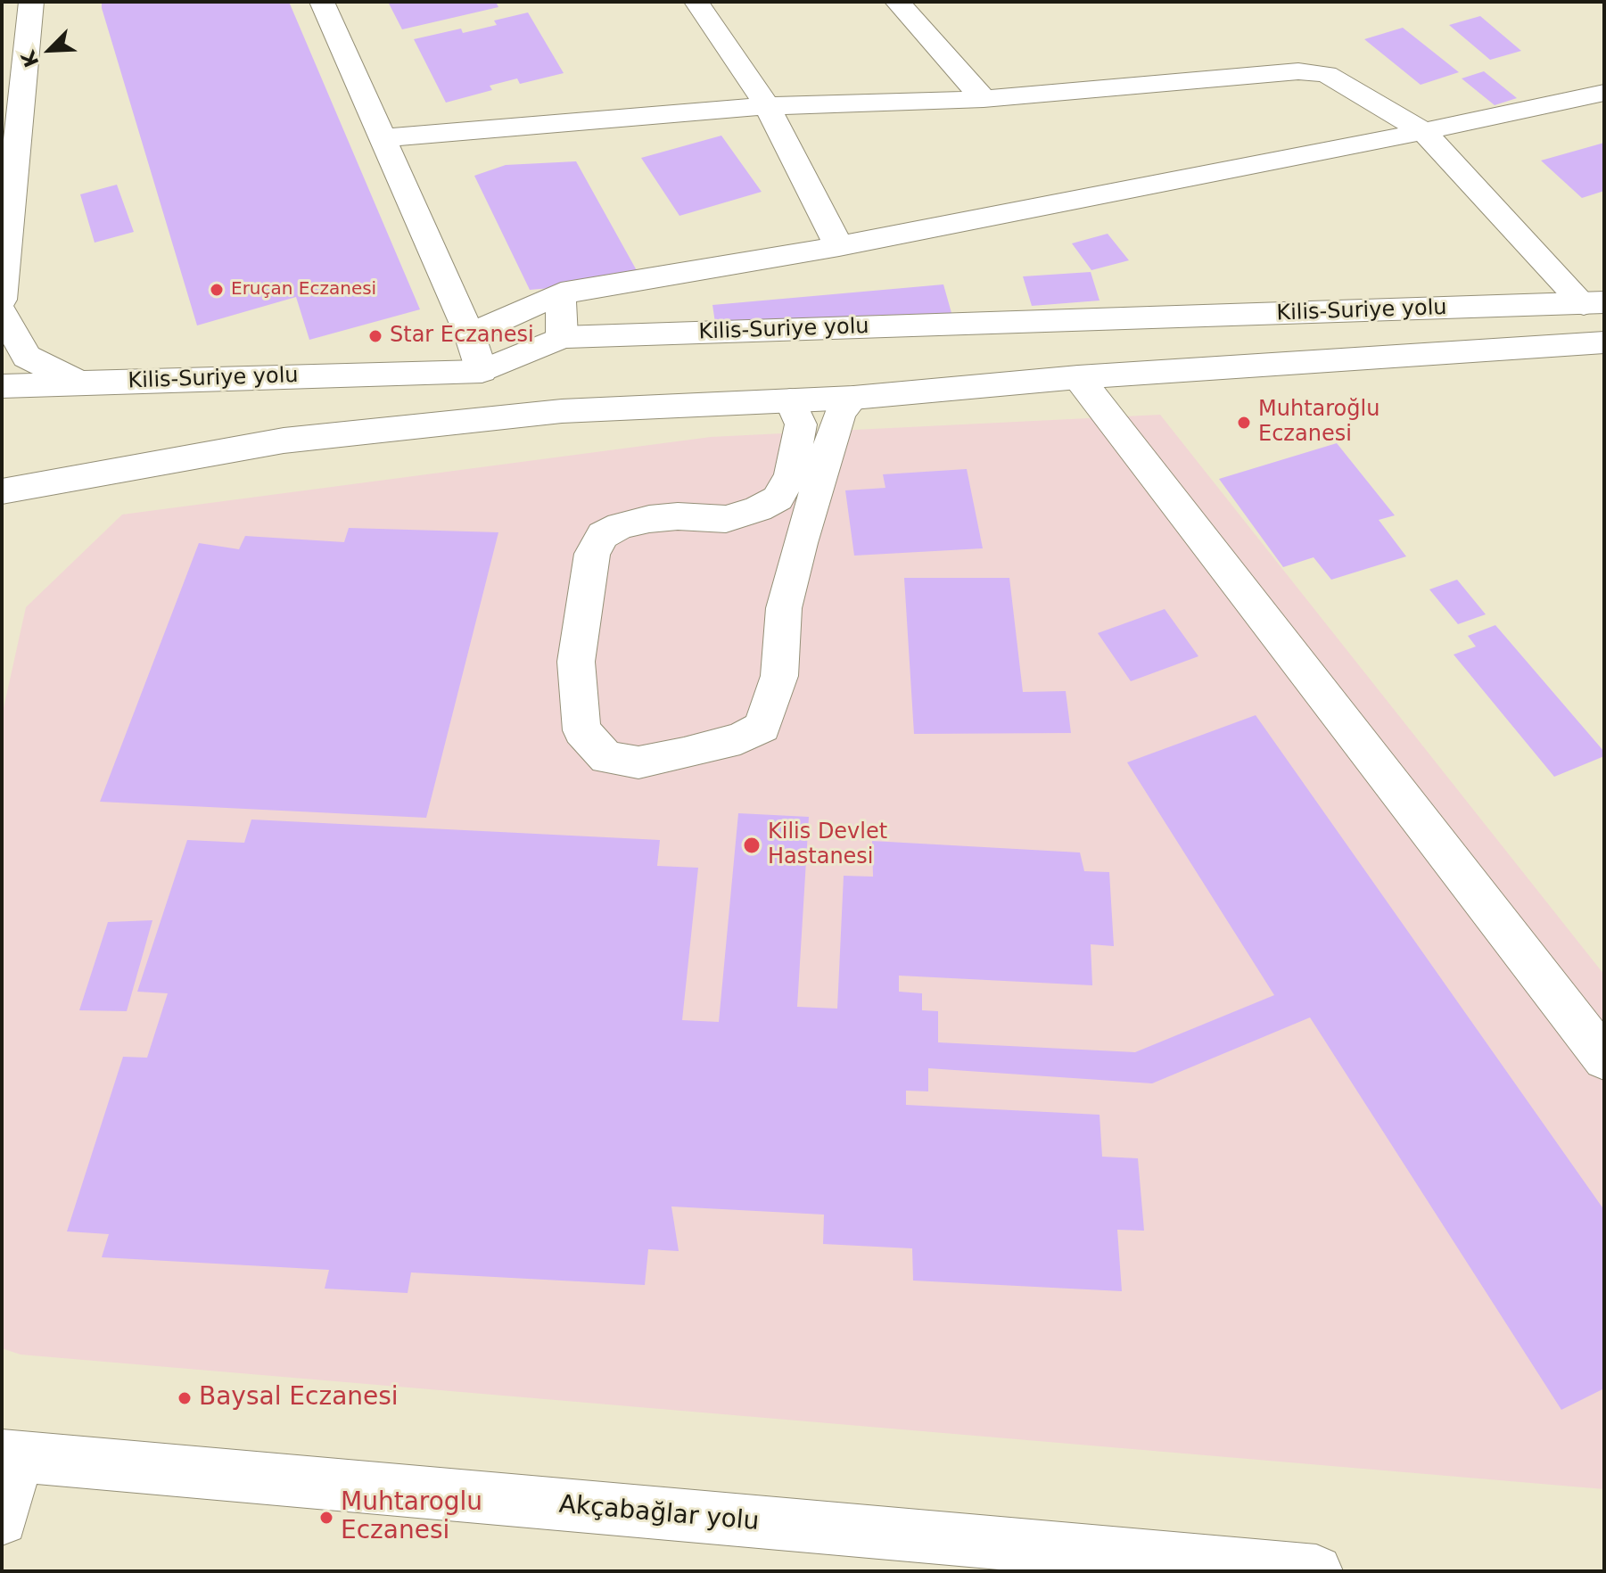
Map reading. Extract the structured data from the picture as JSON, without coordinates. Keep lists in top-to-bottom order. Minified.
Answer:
{"streets":{"main road":["Kilis-Suriye yolu","Akçabağlar yolu"]},"places":["Eruçan Eczanesi","Star Eczanesi","Muhtaroğlu Eczanesi","Kilis Devlet Hastanesi","Baysal Eczanesi","Muhtaroglu Eczanesi"],"north":"bottom left"}
